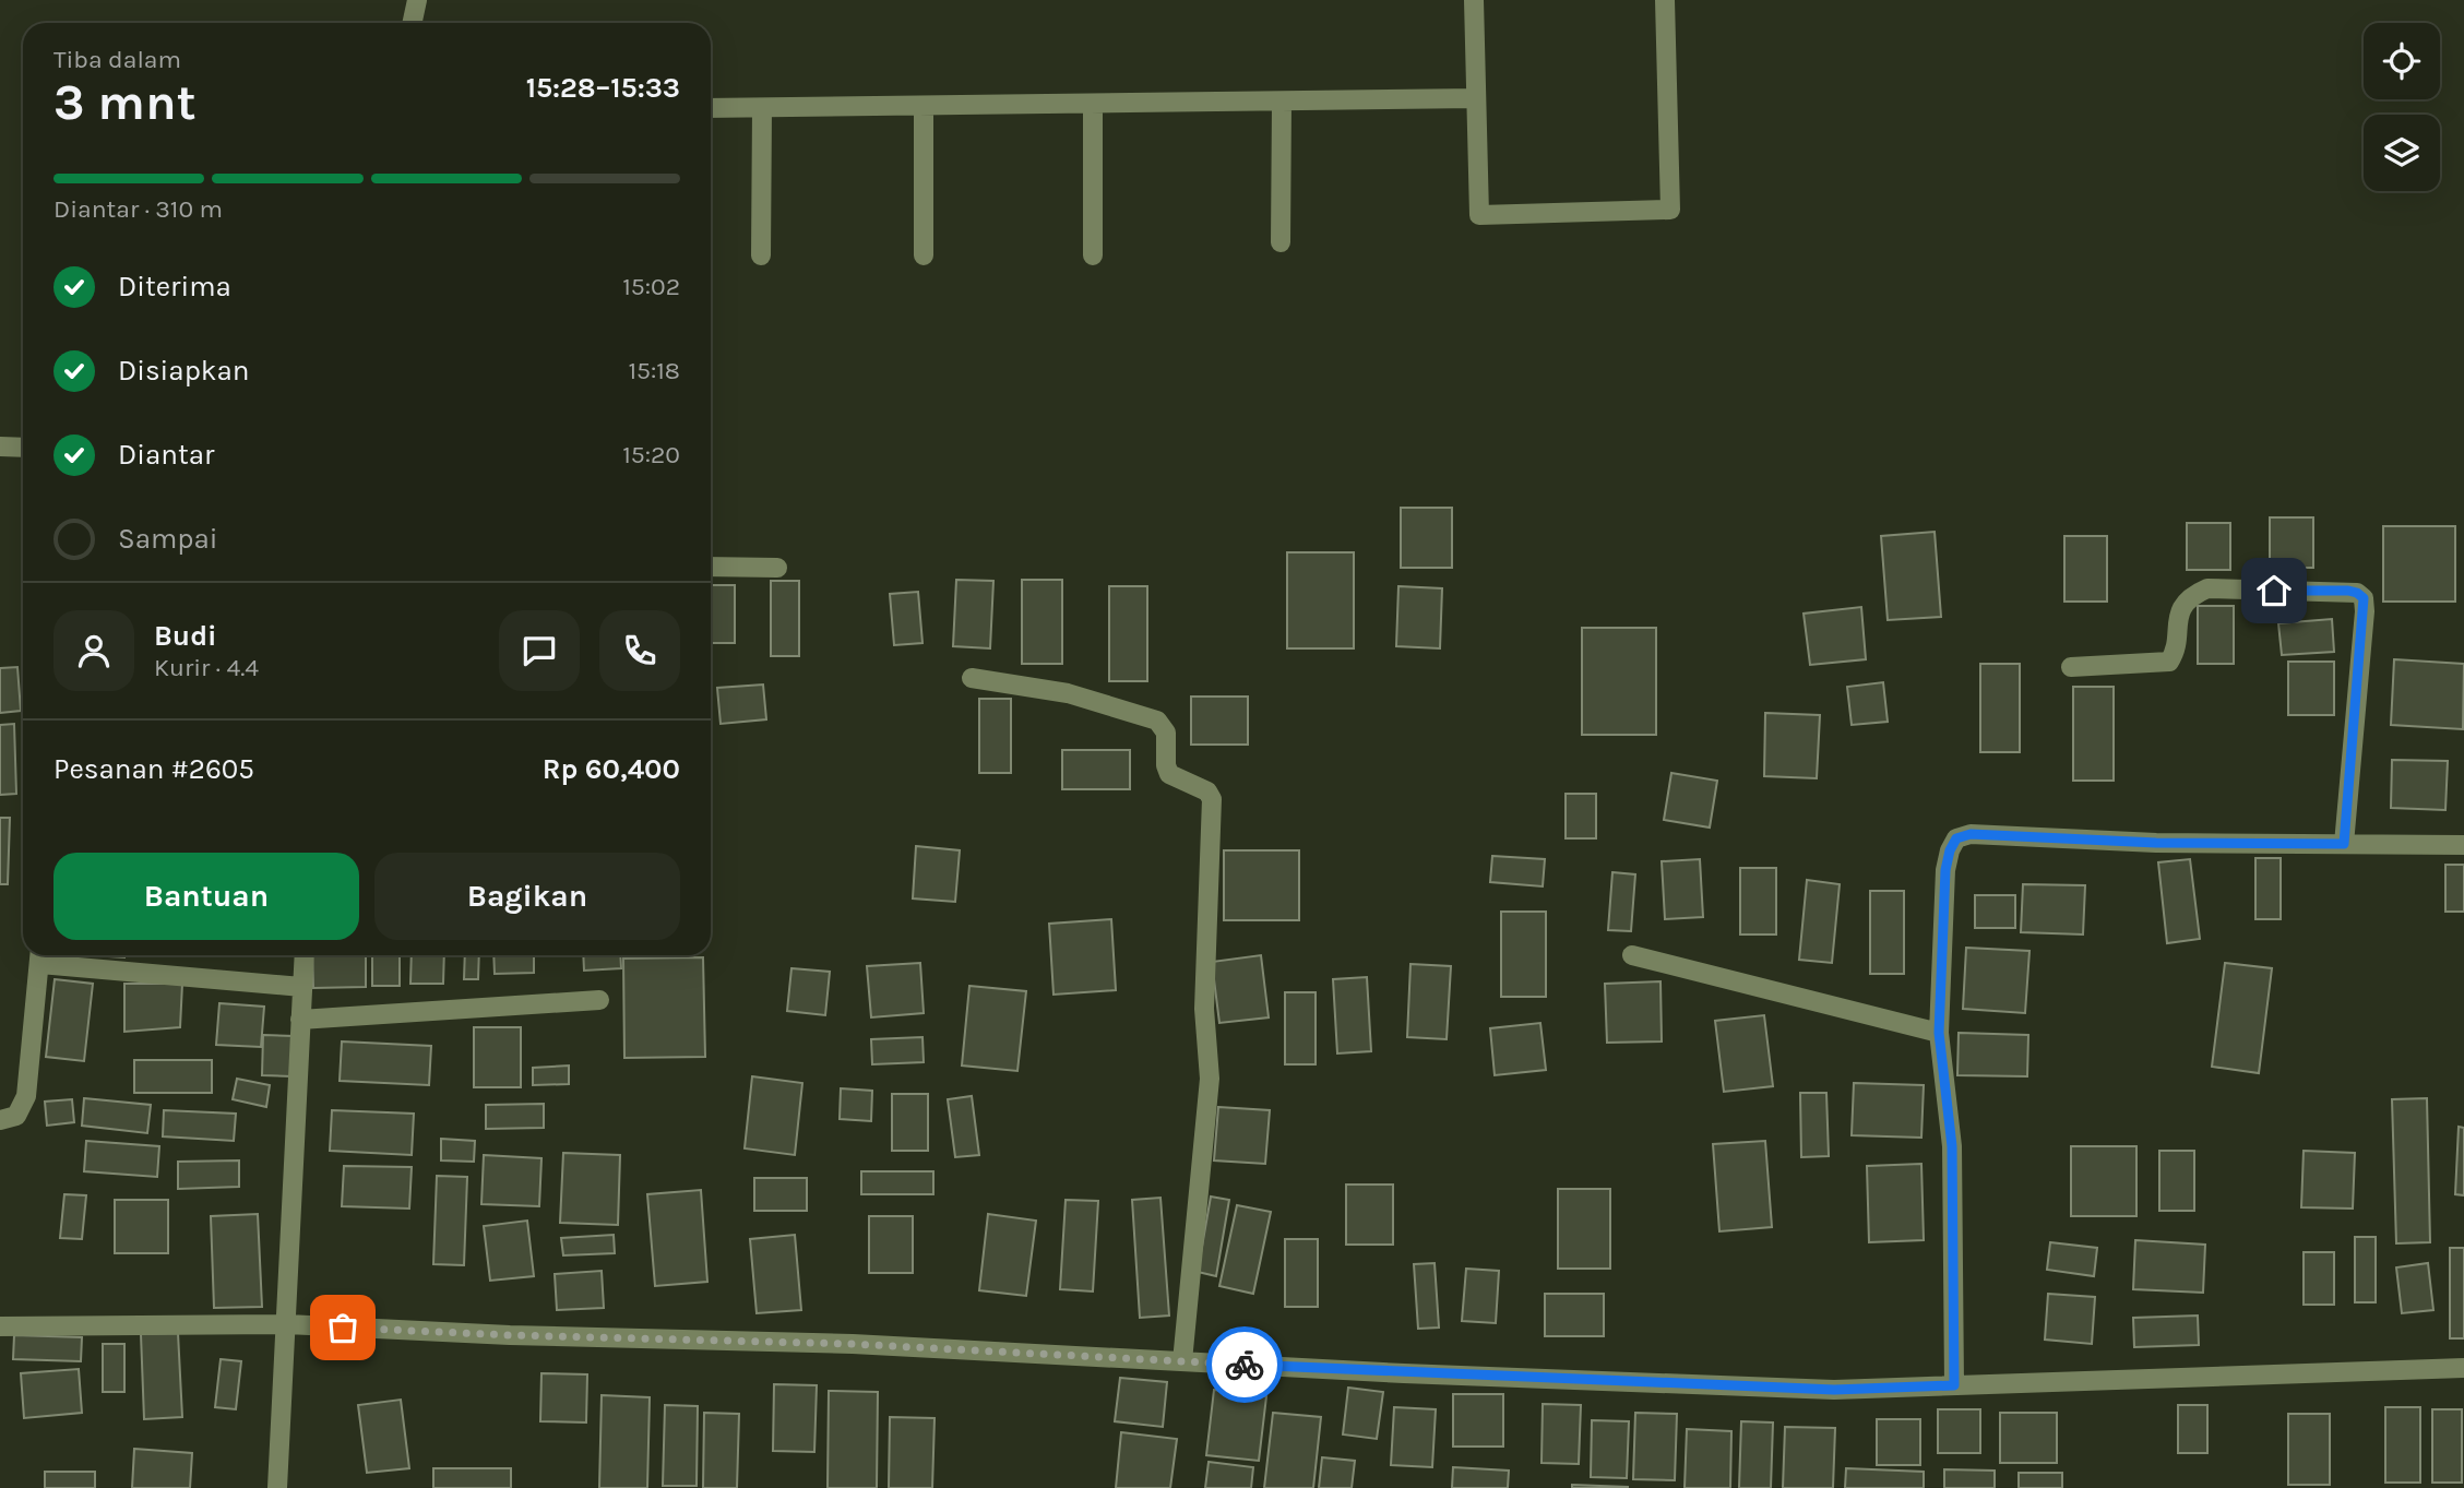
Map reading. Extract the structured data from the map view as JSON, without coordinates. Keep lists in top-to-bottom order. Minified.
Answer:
{"page":{"heading":["3 mnt","Tiba dalam","15:28–15:33"],"panel":["Budi","Kurir · 4.4","Pesanan #2605","Rp 60,400"],"bar":"Diantar · 310 m","list":[["Diterima","15:02"],["Disiapkan","15:18"],["Diantar","15:20"],"Sampai"],"buttons":["Bantuan","Bagikan"]}}
